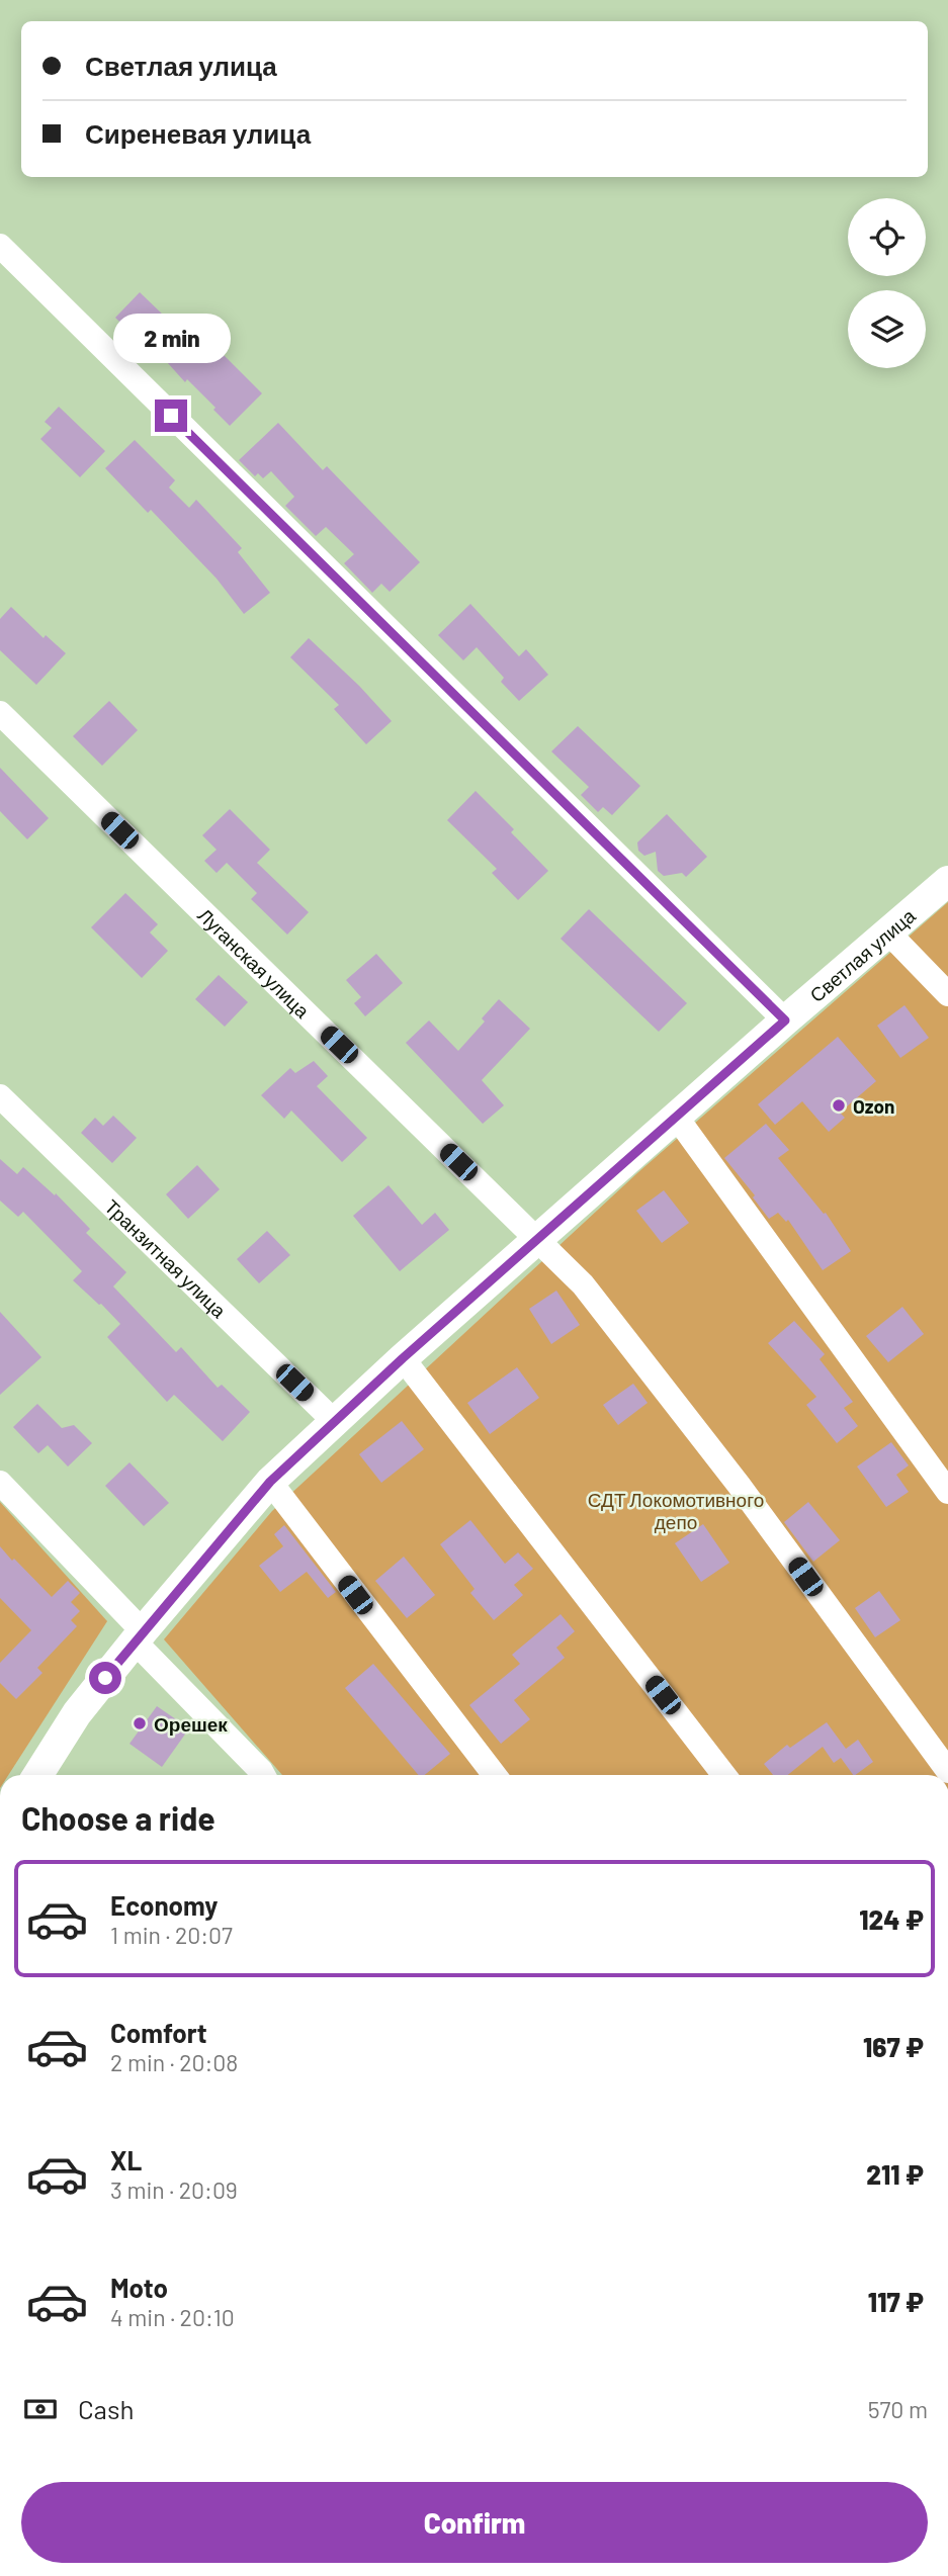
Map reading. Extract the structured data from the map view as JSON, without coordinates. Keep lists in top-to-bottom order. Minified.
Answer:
{"streets":{"street":["Светлая улица","Луганская улица","Транзитная улица"]},"crossings":[["Светлая улица","Луганская улица"],["Светлая улица","Транзитная улица"]],"parks":["СДТ Локомотивного депо"],"places":["Ozon","Орешек"],"page":{"banner":["Светлая улица","Сиреневая улица"],"bubble":"2 min","heading":"Choose a ride","list":[{"name":"Economy","note":"1 min · 20:07","value":"124 ₽"},{"name":"Comfort","note":"2 min · 20:08","value":"167 ₽"},{"name":"XL","note":"3 min · 20:09","value":"211 ₽"},{"name":"Moto","note":"4 min · 20:10","value":"117 ₽"}],"pay":["Cash","570 m"],"buttons":"Confirm"}}
